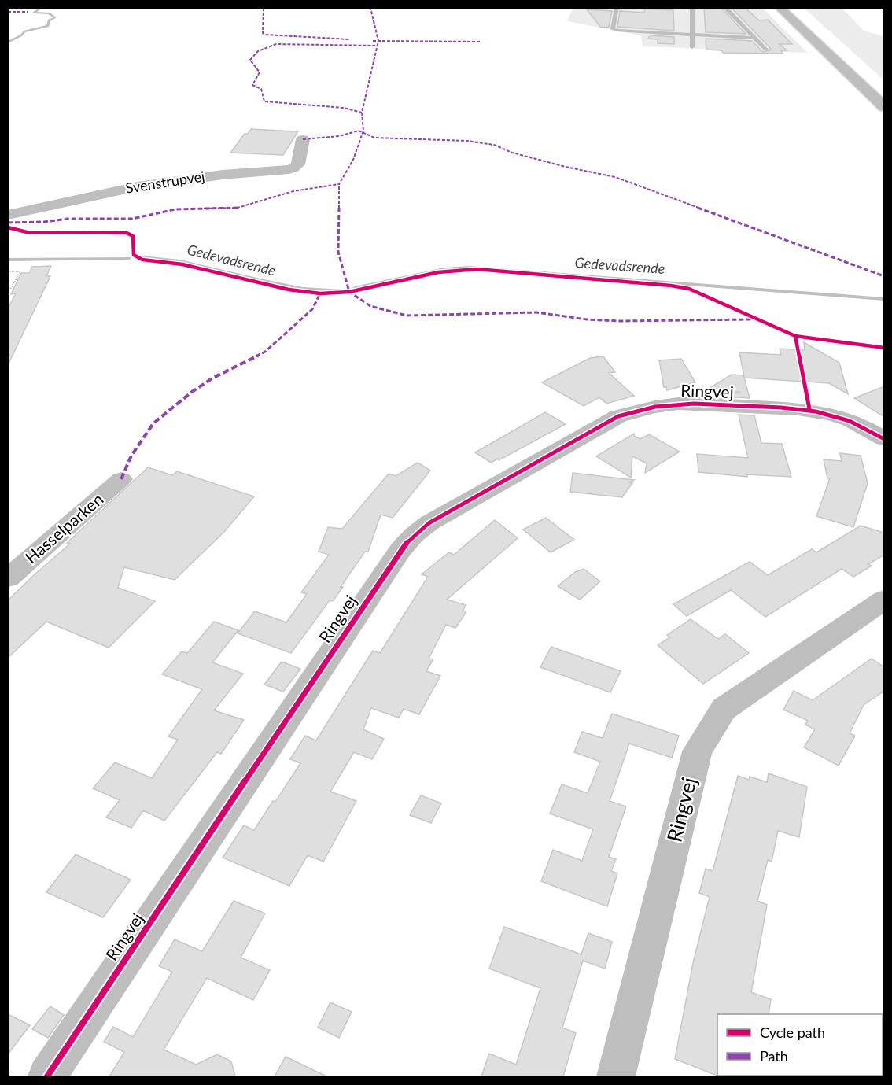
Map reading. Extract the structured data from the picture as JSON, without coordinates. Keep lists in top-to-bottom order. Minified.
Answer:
{"streets":{"street":["Svenstrupvej","Ringvej","Hasselparken"]},"water":["Gedevadsrende"],"legend":["Cycle path","Path"]}
